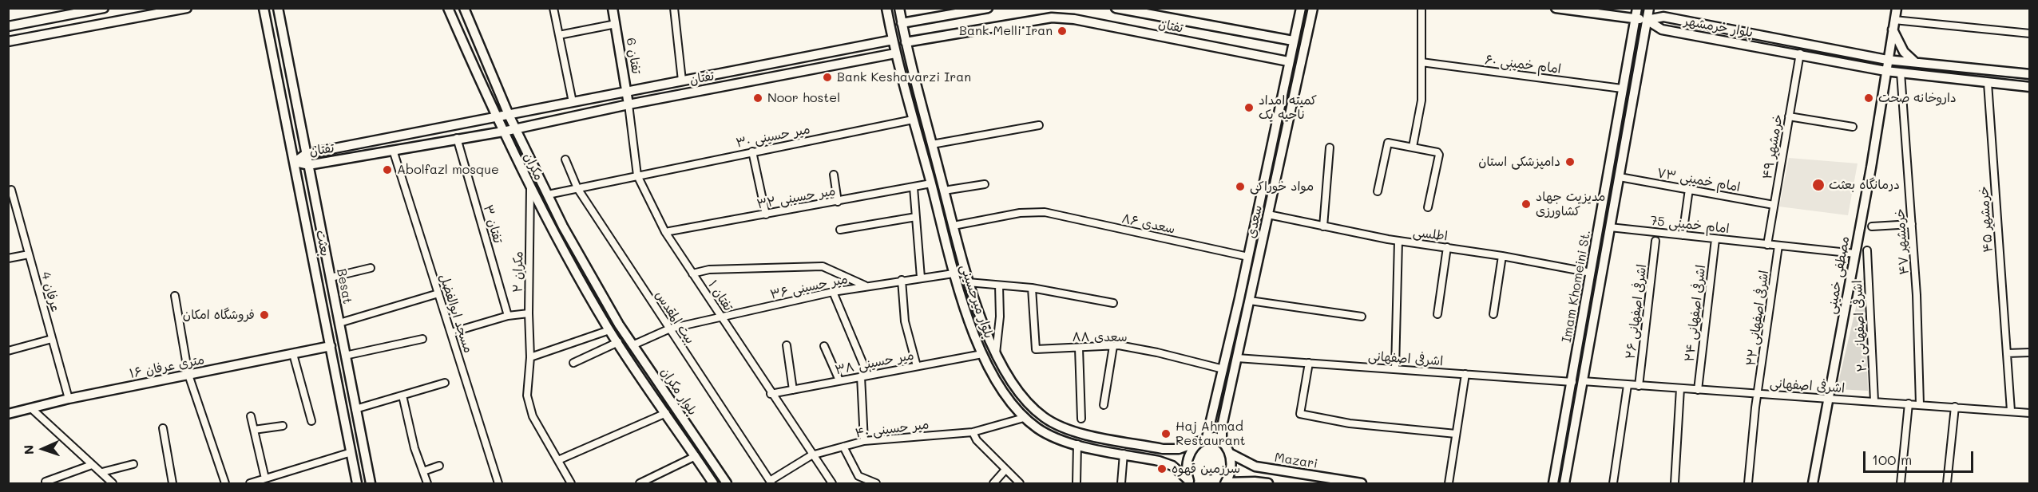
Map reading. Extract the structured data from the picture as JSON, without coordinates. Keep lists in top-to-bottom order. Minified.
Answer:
{"streets":{"main road":["تفتان","بلوار خرمشهر","تفتان 6","مکران","سعدی","بعثت","مصطفی خمینی","Besat","Imam Khomeini St.","بلوار میرحسینی","۱۶ متری عرفان","بلوار مکران","Mazari"],"street":["امام خمینی ۶۰","میر حسینی ۳۰","خرمشهر ۴۹","امام خمینی ۷۳","میر حسینی ۳۲","خرمشهر ۴۵","تفتان ۳","سعدی ۸۶","امام خمینی 75","اطلسی","خرمشهر ۴۷","مکران ۲","میر حسینی ۳۶","عرفان 4","تفتان ۱","اشرفی اصفهانی ۲۶","مسجد ابوالفضل","اشرفی اصفهانی ۲۴","بیت المقدس","اشرفی اصفهانی ۲۲","اشرفی اصفهانی ۲۰","سعدی ۸۸","اشرفی اصفهانی","میر حسینی ۳۸","میر حسینی ۴۰"]},"crossings":[["تفتان","تفتان 6"],["تفتان","مکران"],["تفتان","سعدی"],["تفتان","تفتان ۳"],["تفتان","بعثت"],["تفتان","Besat"],["تفتان","تفتان ۱"],["تفتان","بلوار میرحسینی"],["تفتان","مسجد ابوالفضل"],["بلوار خرمشهر","خرمشهر ۴۹"],["بلوار خرمشهر","خرمشهر ۴۵"],["بلوار خرمشهر","خرمشهر ۴۷"],["بلوار خرمشهر","مصطفی خمینی"],["بلوار خرمشهر","Imam Khomeini St."],["تفتان 6","تفتان ۱"],["امام خمینی ۶۰","Imam Khomeini St."],["میر حسینی ۳۰","مکران"],["میر حسینی ۳۰","تفتان ۱"],["میر حسینی ۳۰","بلوار میرحسینی"],["میر حسینی ۳۰","بیت المقدس"],["خرمشهر ۴۹","امام خمینی ۷۳"],["خرمشهر ۴۹","امام خمینی 75"],["مکران","مکران ۲"],["مکران","بلوار مکران"],["امام خمینی ۷۳","Imam Khomeini St."],["میر حسینی ۳۲","تفتان ۱"],["میر حسینی ۳۲","بلوار میرحسینی"],["خرمشهر ۴۵","اشرفی اصفهانی"],["سعدی","سعدی ۸۶"],["سعدی","اطلسی"],["سعدی","بلوار میرحسینی"],["سعدی","سعدی ۸۸"],["سعدی","اشرفی اصفهانی"],["سعدی ۸۶","بلوار میرحسینی"],["امام خمینی 75","مصطفی خمینی"],["امام خمینی 75","Imam Khomeini St."],["امام خمینی 75","اشرفی اصفهانی ۲۴"],["امام خمینی 75","اشرفی اصفهانی ۲۲"],["اطلسی","Imam Khomeini St."],["خرمشهر ۴۷","اشرفی اصفهانی"],["بعثت","۱۶ متری عرفان"],["مصطفی خمینی","اشرفی اصفهانی"],["Imam Khomeini St.","اشرفی اصفهانی"],["میر حسینی ۳۶","تفتان ۱"],["میر حسینی ۳۶","بلوار میرحسینی"],["میر حسینی ۳۶","بیت المقدس"],["میر حسینی ۳۶","بلوار مکران"],["عرفان 4","۱۶ متری عرفان"],["تفتان ۱","میر حسینی ۳۸"],["تفتان ۱","میر حسینی ۴۰"],["بلوار میرحسینی","میر حسینی ۳۸"],["بلوار میرحسینی","میر حسینی ۴۰"],["اشرفی اصفهانی ۲۶","اشرفی اصفهانی"],["اشرفی اصفهانی ۲۴","اشرفی اصفهانی"],["بیت المقدس","میر حسینی ۴۰"],["اشرفی اصفهانی ۲۲","اشرفی اصفهانی"],["اشرفی اصفهانی ۲۰","اشرفی اصفهانی"]],"places":["Bank Melli Iran","Bank Keshavarzi Iran","Noor hostel","داروخانه صحت","کمیته امداد ناحیه یک","دامپزشکی استان","Abolfazl mosque","درمانگاه بعثت","مواد خوراکی","مدیزیت جهاد کشاورزی","فروشگاه امکان","Haj Ahmad Restaurant","سرزمین قهوه"],"scale_bar":"100 m","north":"left"}
